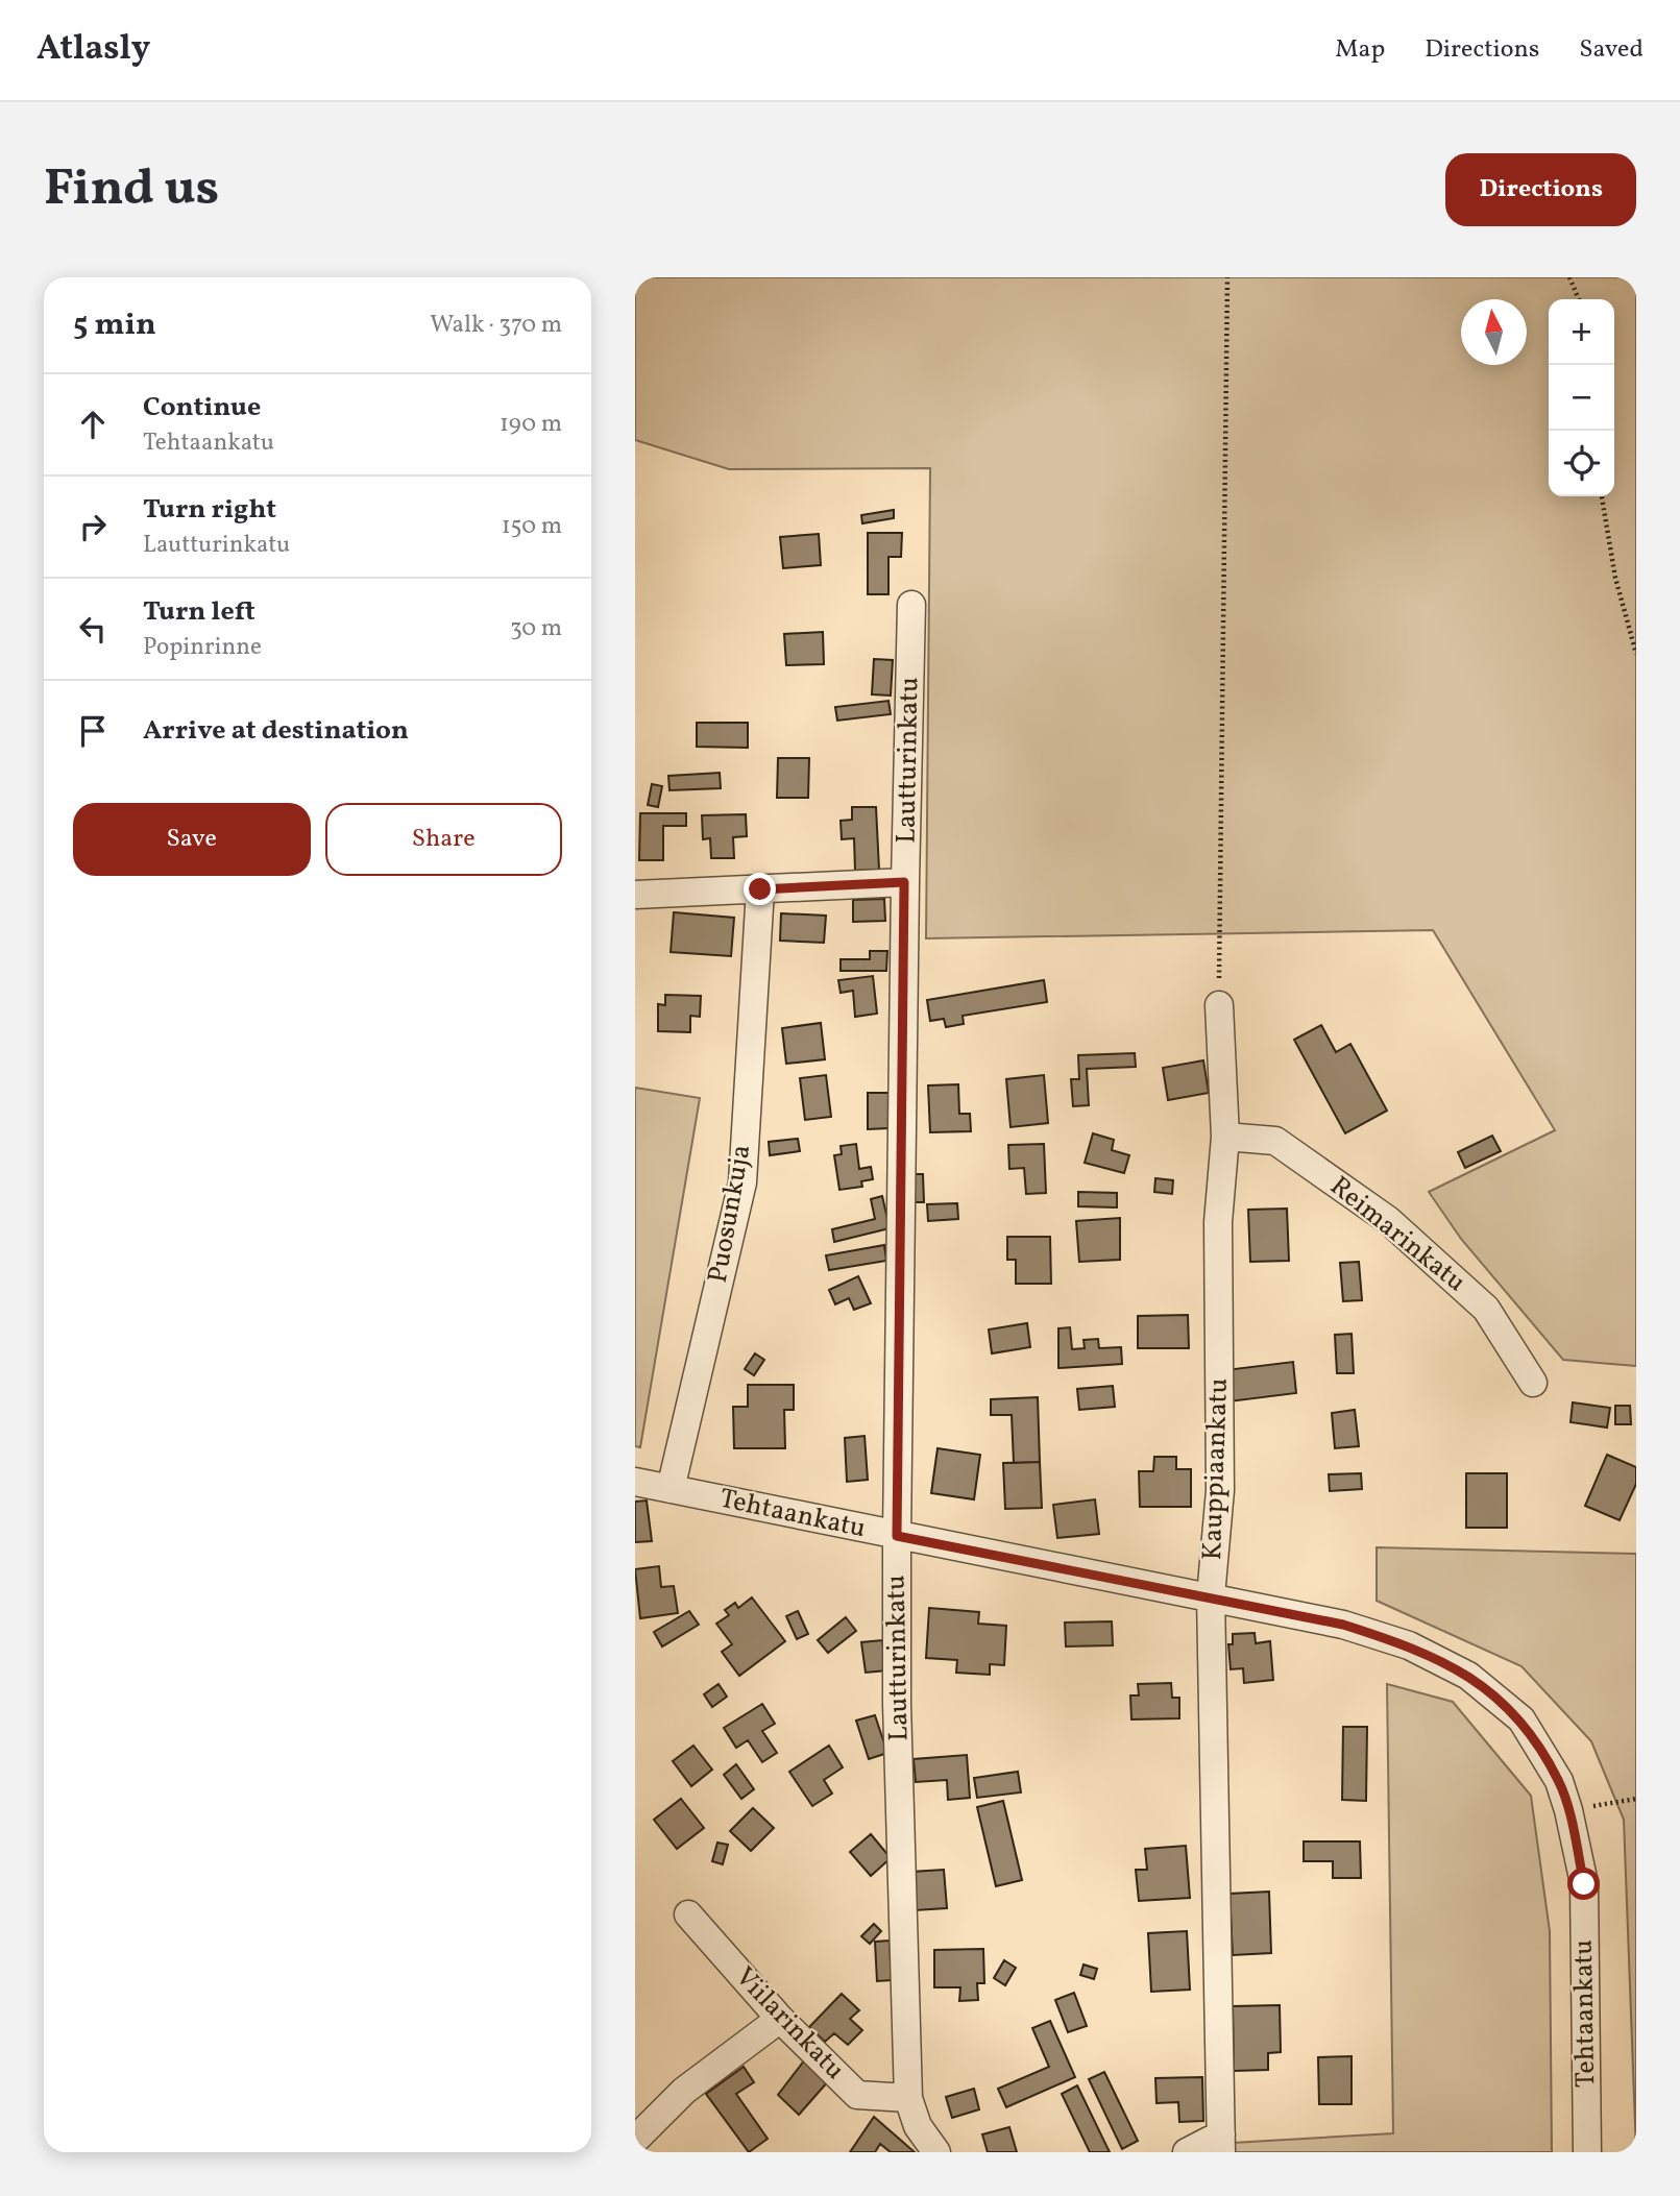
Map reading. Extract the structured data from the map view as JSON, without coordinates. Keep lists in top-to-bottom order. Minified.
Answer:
{"streets":{"street":["Lautturinkatu","Puosunkuja","Reimarinkatu","Kauppiaankatu","Tehtaankatu","Viilarinkatu"]},"crossings":[["Lautturinkatu","Tehtaankatu"],["Lautturinkatu","Viilarinkatu"],["Puosunkuja","Tehtaankatu"],["Reimarinkatu","Kauppiaankatu"],["Kauppiaankatu","Tehtaankatu"]],"north":"top","page":{"header":"Atlasly","nav":["Map","Directions","Saved"],"buttons":["Directions",["Save","Share"]],"title":"Find us","heading":["5 min","Walk · 370 m"],"map_buttons":["+","−"],"list":[["Continue","Tehtaankatu","190 m"],["Turn right","Lautturinkatu","150 m"],["Turn left","Popinrinne","30 m"],"Arrive at destination"]}}
